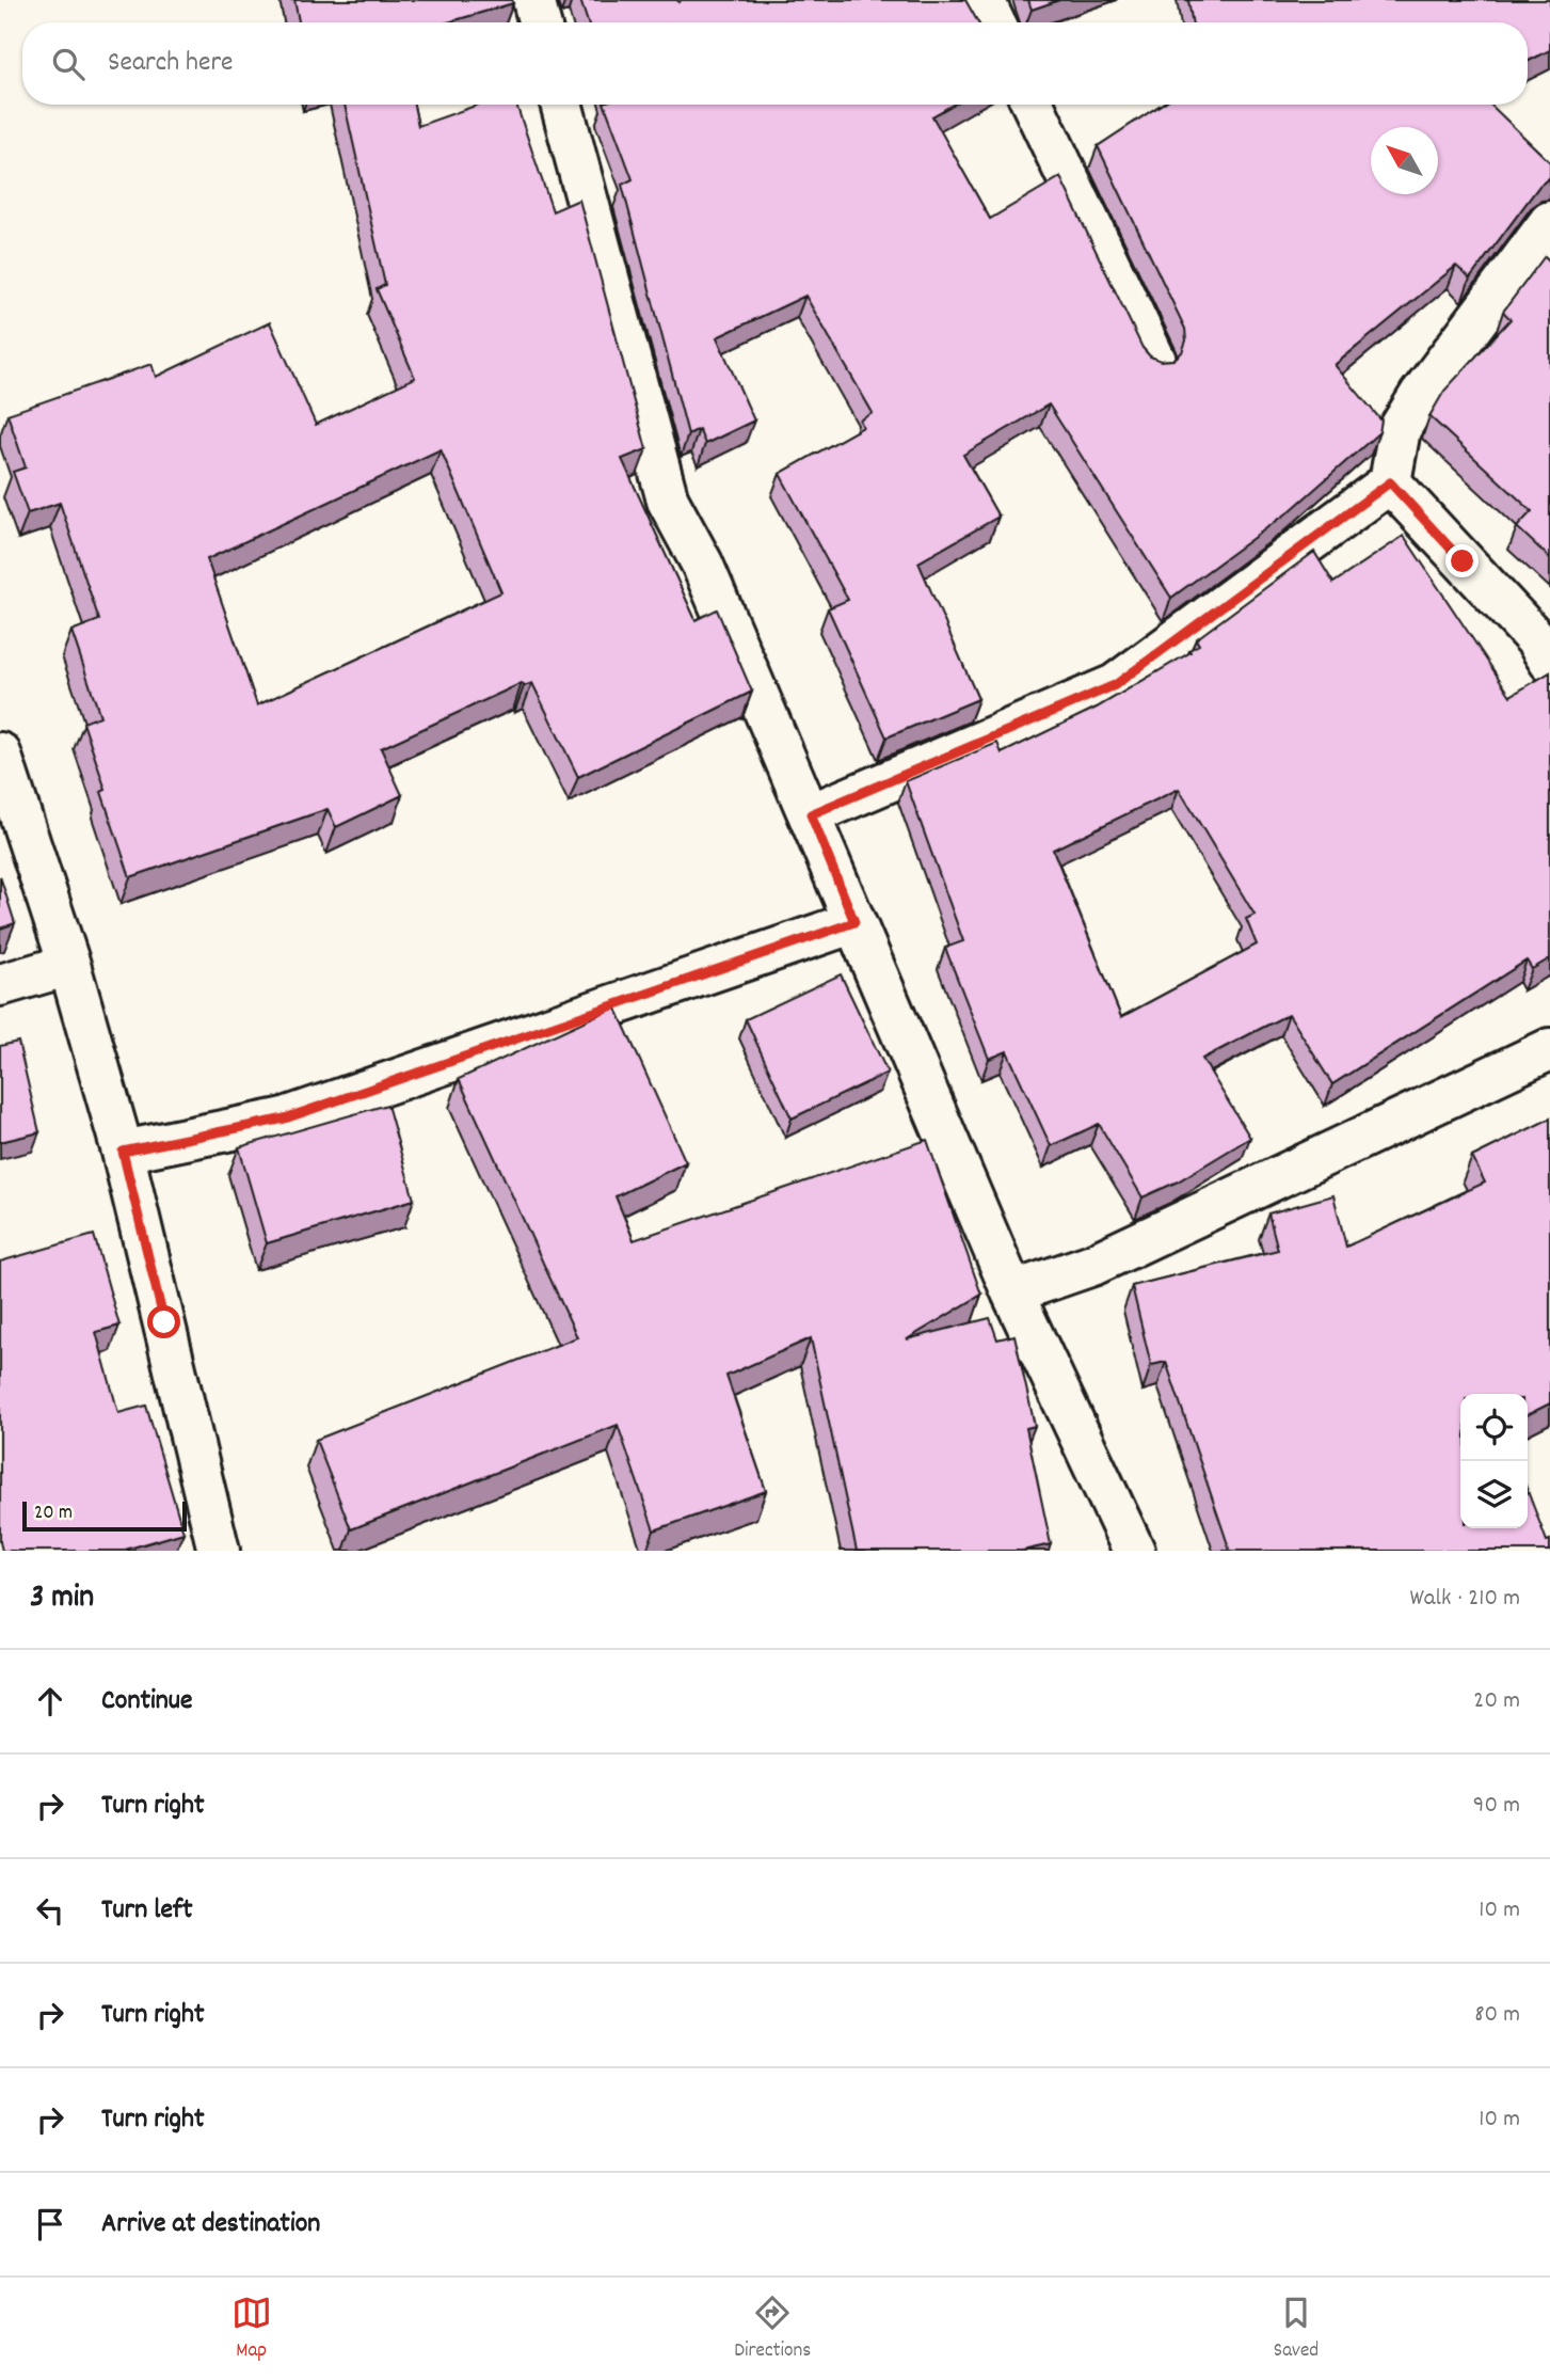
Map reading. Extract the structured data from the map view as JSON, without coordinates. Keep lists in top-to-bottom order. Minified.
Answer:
{"scale_bar":"20 m","north":"top left","page":{"search":"Search here","scale":"20 m","heading":["3 min","Walk · 210 m"],"list":[["Continue","20 m"],["Turn right","90 m"],["Turn left","10 m"],["Turn right","80 m"],["Turn right","10 m"],"Arrive at destination"],"nav":["Map","Directions","Saved"]}}
